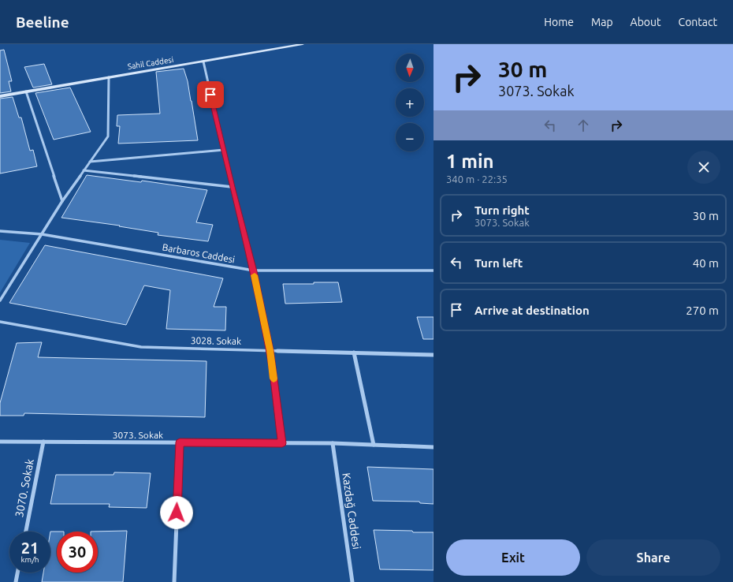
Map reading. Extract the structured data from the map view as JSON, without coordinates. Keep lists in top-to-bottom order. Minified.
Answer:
{"streets":{"street":["Sahil Caddesi","Barbaros Caddesi","3028. Sokak","3073. Sokak","3070. Sokak","Kazdağ Caddesi"]},"crossings":[["3073. Sokak","3070. Sokak"],["3073. Sokak","Kazdağ Caddesi"]],"north":"bottom","page":{"header":"Beeline","nav":["Home","Map","About","Contact"],"turn":["30 m","3073. Sokak"],"map_buttons":["+","−"],"heading":["1 min","340 m · 22:35"],"list":[{"name":"Turn right","note":"3073. Sokak","value":"30 m"},{"name":"Turn left","value":"40 m"},{"name":"Arrive at destination","value":"270 m"}],"speed":"21 km/h","limit":"30","buttons":["Exit","Share"]}}
